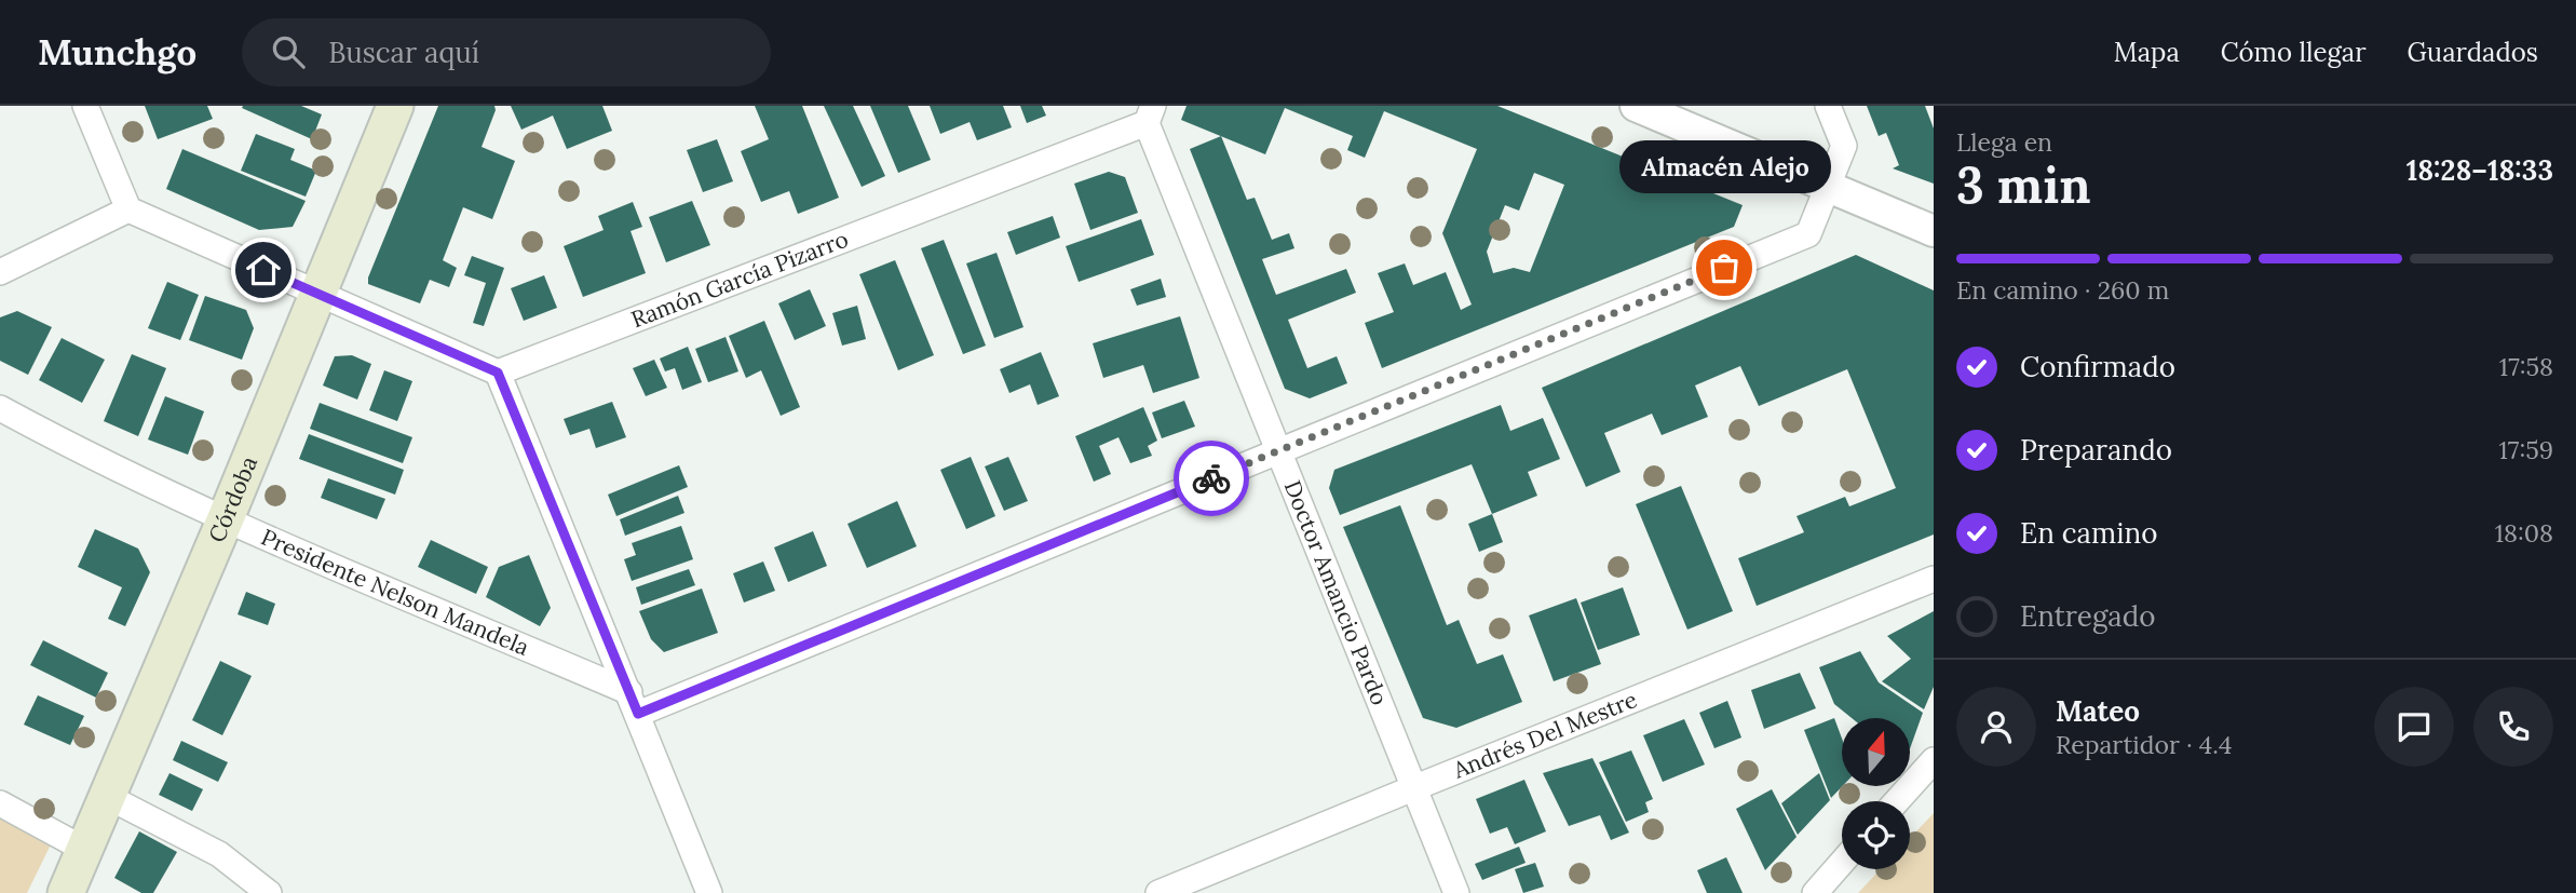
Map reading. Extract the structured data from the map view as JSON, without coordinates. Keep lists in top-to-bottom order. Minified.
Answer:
{"streets":{"main road":["Córdoba"],"street":["Ramón García Pizarro","Presidente Nelson Mandela","Doctor Amancio Pardo","Andrés Del Mestre"]},"crossings":[["Ramón García Pizarro","Doctor Amancio Pardo"],["Córdoba","Presidente Nelson Mandela"],["Doctor Amancio Pardo","Andrés Del Mestre"]],"places":["Almacén Alejo"],"north":"top","page":{"header":"Munchgo","search":"Buscar aquí","nav":["Mapa","Cómo llegar","Guardados"],"heading":["3 min","Llega en","18:28–18:33"],"panel":["Mateo","Repartidor · 4.4"],"bubble":"Almacén Alejo","bar":"En camino · 260 m","list":[["Confirmado","17:58"],["Preparando","17:59"],["En camino","18:08"],"Entregado"]}}
